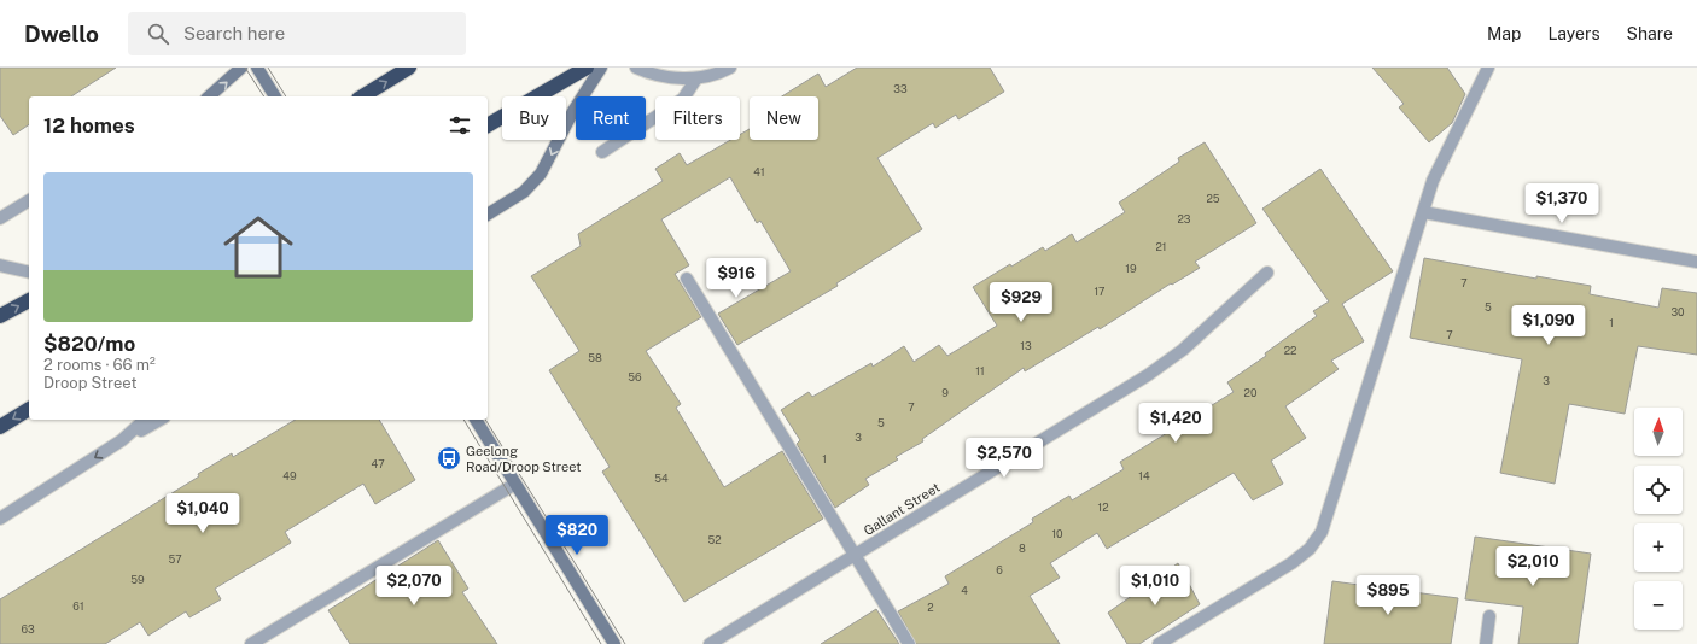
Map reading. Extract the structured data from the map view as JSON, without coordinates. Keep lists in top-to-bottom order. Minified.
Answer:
{"streets":{"street":["Gallant Street"]},"places":{"bus stop":["Geelong Road/Droop Street"]},"house_numbers":["33","41","25","23","21","19","7","17","5","30","1","7","13","22","58","11","56","3","9","20","7","5","3","1","47","49","14","54","12","10","52","8","57","6","59","4","61","2","63"],"north":"top","page":{"header":"Dwello","search":"Search here","nav":["Map","Layers","Share"],"chip":["Buy","Rent","Filters","New"],"heading":"12 homes","list":[{"name":"$820/mo","note":"2 rooms · 66 m² · Droop Street"}],"price":["$1,370","$916","$929","$1,090","$1,420","$2,570","$1,040","$820","$2,010","$2,070","$1,010","$895"],"map_buttons":["+","−"]}}
